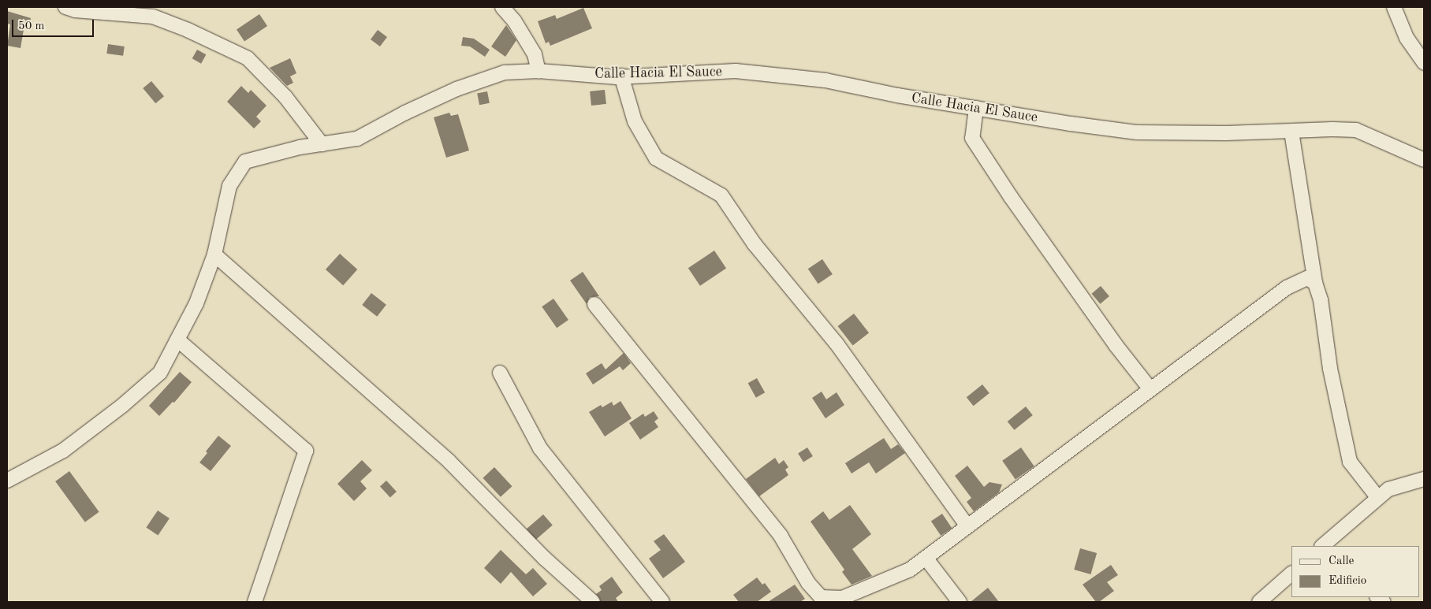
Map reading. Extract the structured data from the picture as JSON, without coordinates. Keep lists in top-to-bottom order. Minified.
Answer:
{"streets":{"street":["Calle Hacia El Sauce"]},"legend":["Calle","Edificio"],"scale_bar":"50 m"}
